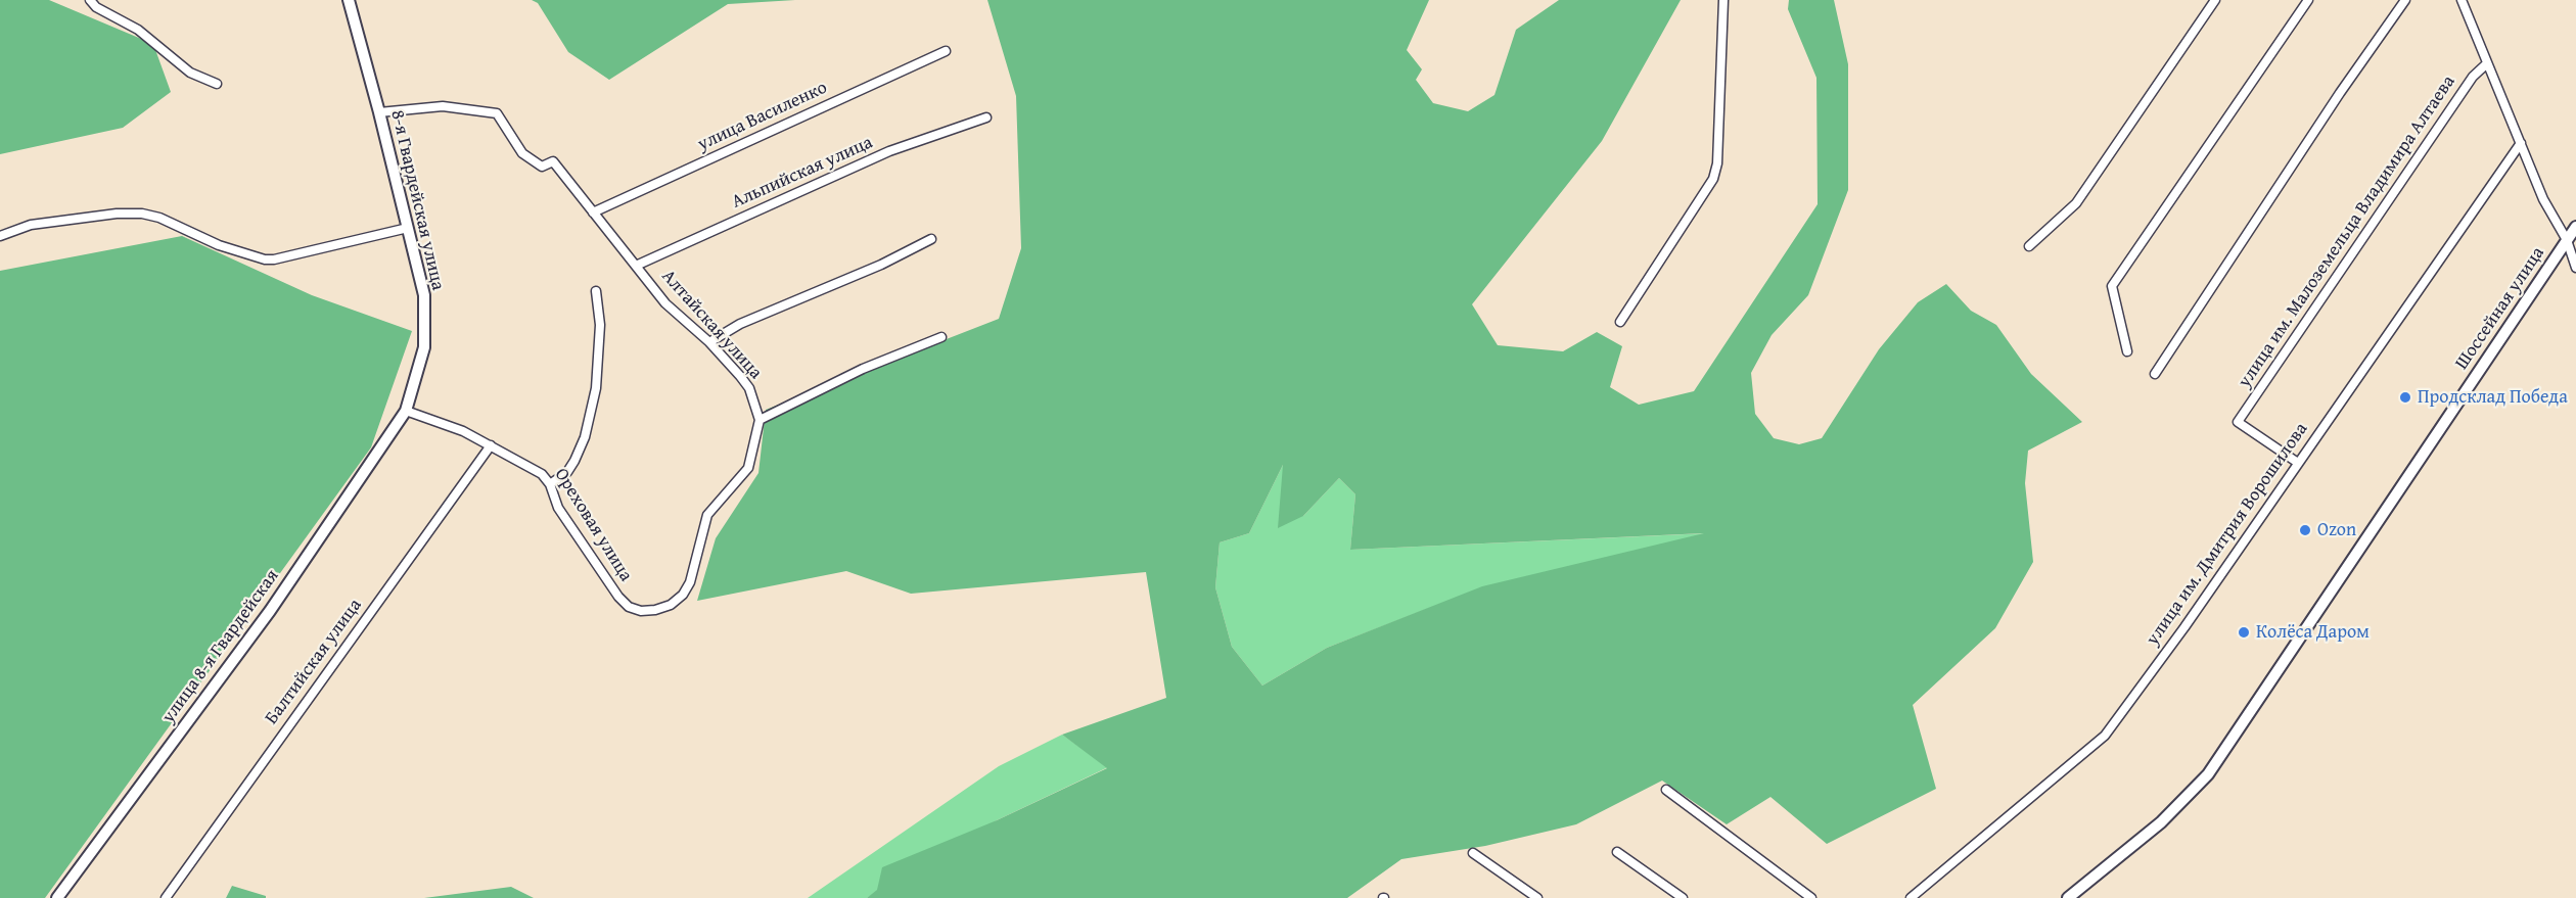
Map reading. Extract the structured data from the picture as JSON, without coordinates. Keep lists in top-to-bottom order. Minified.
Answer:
{"streets":{"street":["улица Василенко","Альпийская улица","8-я Гвардейская улица","улица им. Малоземельца Владимира Алтаева","Шоссейная улица","Алтайская улица","Ореховая улица","улица им. Дмитрия Ворошилова","улица 8-я Гвардейская","Балтийская улица"]},"crossings":[["улица Василенко","Алтайская улица"],["Альпийская улица","Алтайская улица"],["8-я Гвардейская улица","Алтайская улица"],["8-я Гвардейская улица","Ореховая улица"],["8-я Гвардейская улица","улица 8-я Гвардейская"],["улица им. Малоземельца Владимира Алтаева","улица им. Дмитрия Ворошилова"],["Алтайская улица","Ореховая улица"],["Ореховая улица","улица 8-я Гвардейская"],["Ореховая улица","Балтийская улица"]],"places":["Продсклад Победа","Ozon","Колёса Даром"]}
